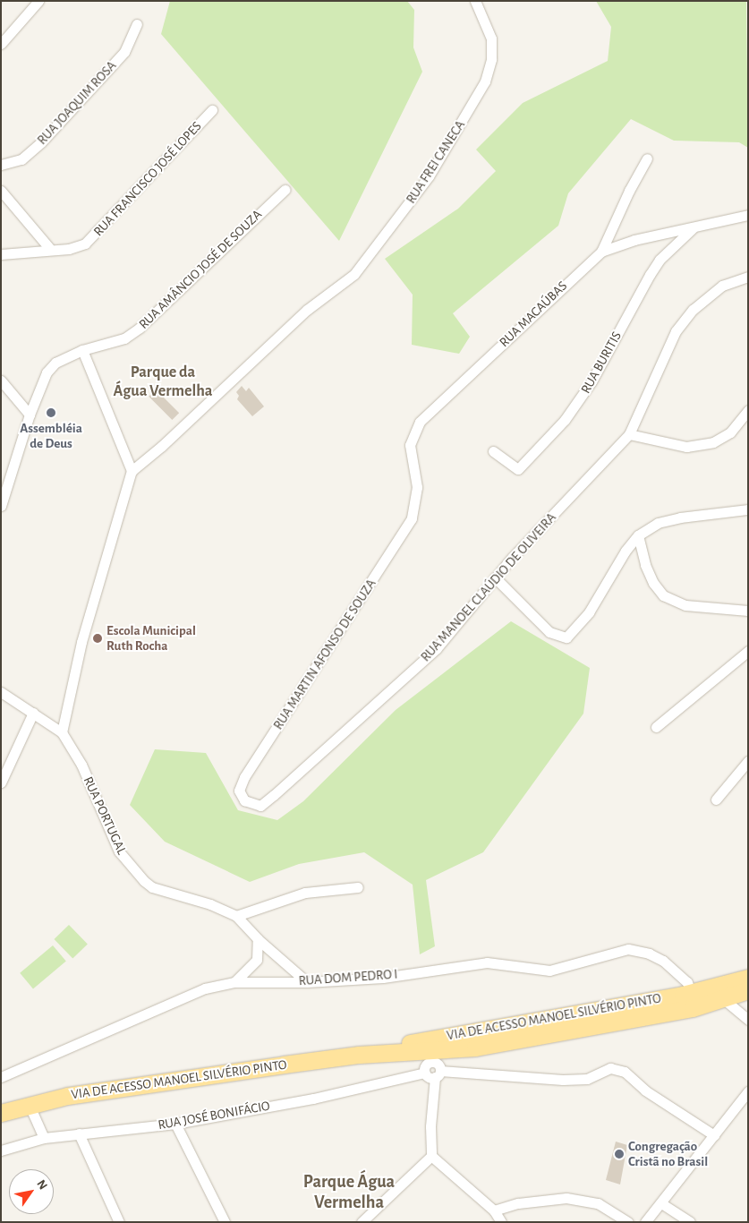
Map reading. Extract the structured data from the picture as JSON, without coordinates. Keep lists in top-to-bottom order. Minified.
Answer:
{"streets":{"main road":["VIA DE ACESSO MANOEL SILVÉRIO PINTO"],"street":["RUA JOAQUIM ROSA","RUA FREI CANECA","RUA FRANCISCO JOSÉ LOPES","RUA AMÂNCIO JOSÉ DE SOUZA","RUA MACAÚBAS","RUA BURITIS","RUA MANOEL CLAÚDIO DE OLIVEIRA","RUA MARTIN AFONSO DE SOUZA","RUA PORTUGAL","RUA DOM PEDRO I","RUA JOSÉ BONIFÁCIO"]},"crossings":[["RUA MACAÚBAS","RUA BURITIS"],["RUA MACAÚBAS","RUA MARTIN AFONSO DE SOUZA"],["RUA MANOEL CLAÚDIO DE OLIVEIRA","RUA MARTIN AFONSO DE SOUZA"],["RUA PORTUGAL","RUA DOM PEDRO I"],["RUA DOM PEDRO I","VIA DE ACESSO MANOEL SILVÉRIO PINTO"],["VIA DE ACESSO MANOEL SILVÉRIO PINTO","RUA JOSÉ BONIFÁCIO"]],"districts":["Parque da Água Vermelha","Parque Água Vermelha"],"places":["Assembléia de Deus","Escola Municipal Ruth Rocha","Congregação Cristã no Brasil"],"north":"top right"}
